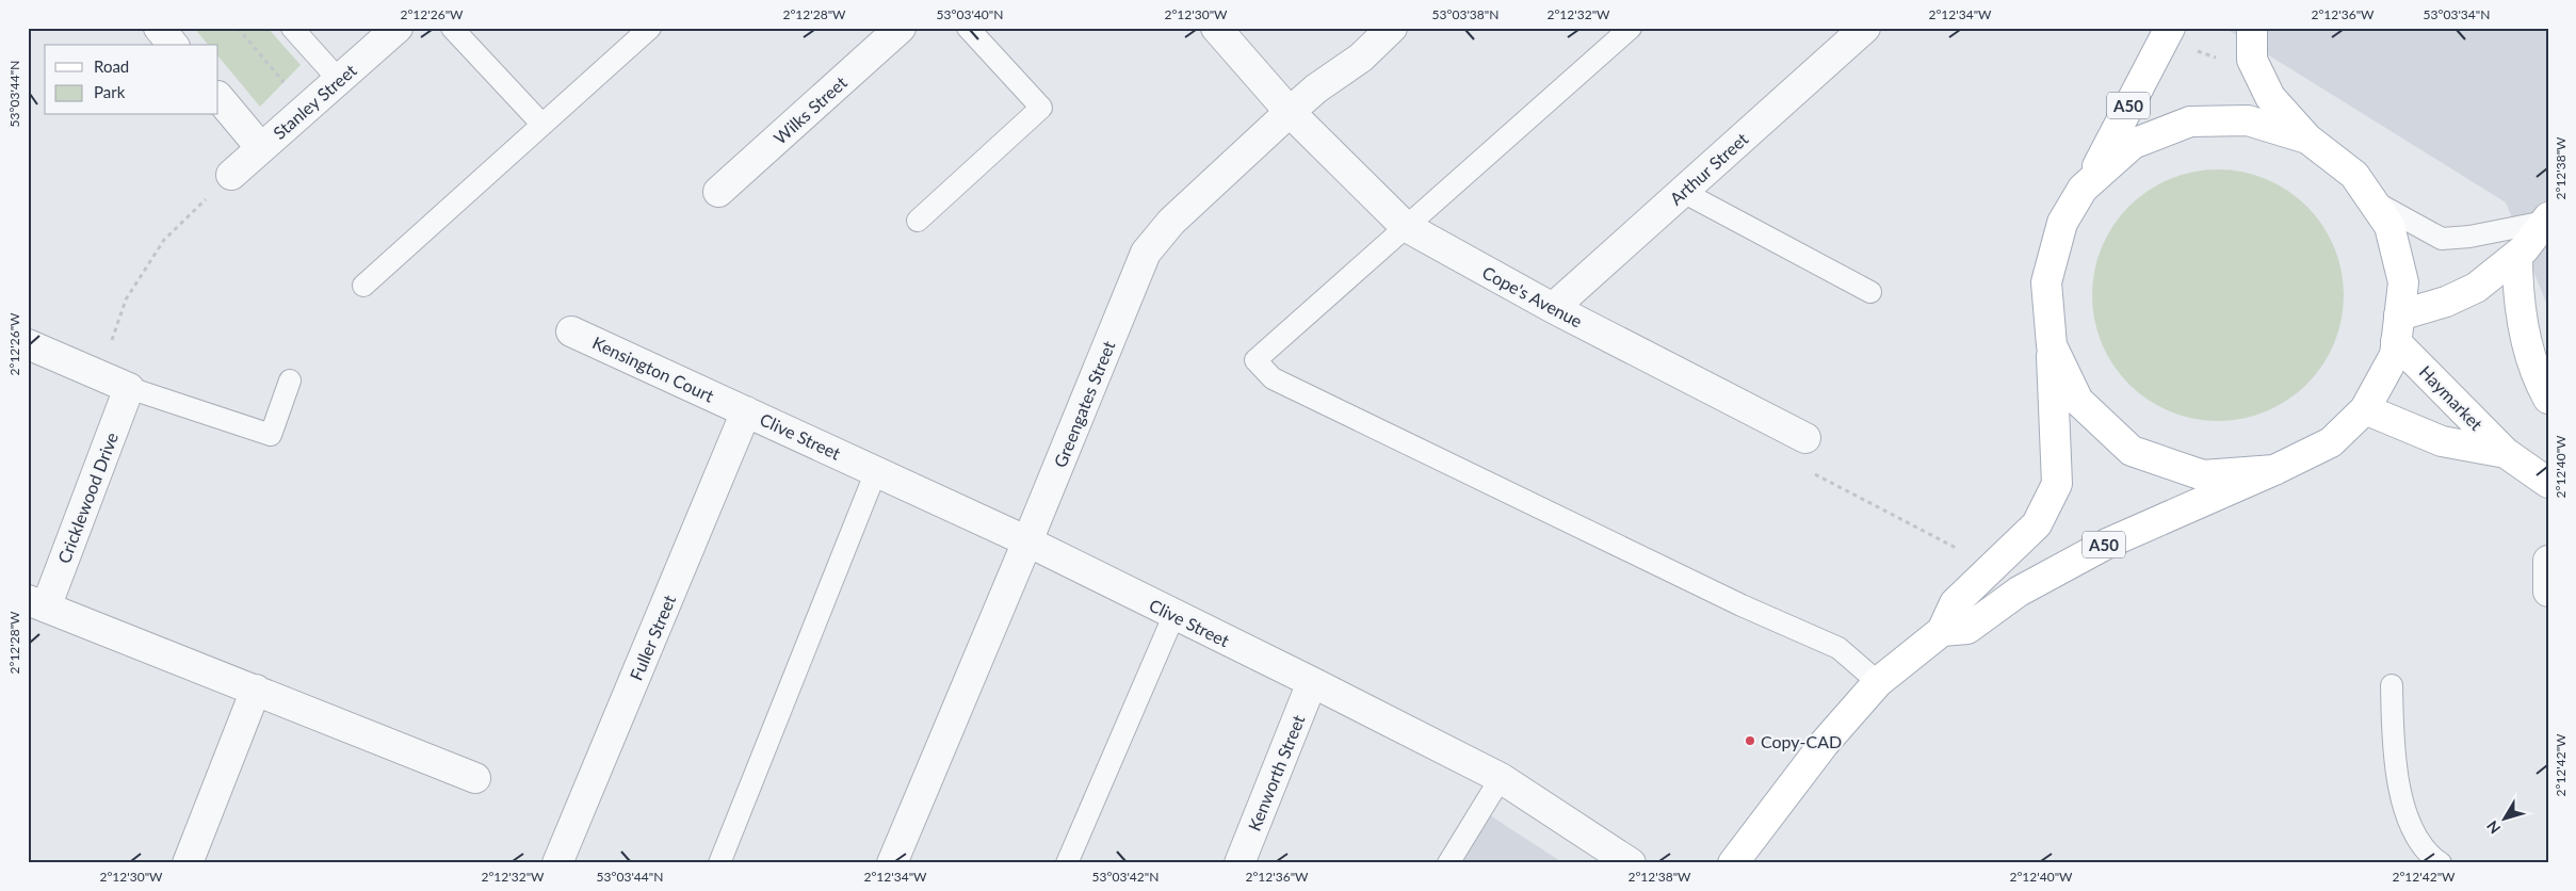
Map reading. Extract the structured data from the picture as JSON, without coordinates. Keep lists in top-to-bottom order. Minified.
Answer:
{"streets":{"main road":["A50","Haymarket"],"street":["Stanley Street","Wilks Street","Arthur Street","Cope's Avenue","Kensington Court","Greengates Street","Clive Street","Cricklewood Drive","Fuller Street","Kenworth Street"]},"crossings":[["A50","Haymarket"],["Arthur Street","Cope's Avenue"],["Cope's Avenue","Greengates Street"],["Kensington Court","Clive Street"],["Kensington Court","Fuller Street"],["Greengates Street","Clive Street"],["Clive Street","Fuller Street"],["Clive Street","Kenworth Street"]],"places":["Copy-CAD"],"legend":["Road","Park"],"north":"bottom left","coordinates":["2°12'26\"W","2°12'28\"W","53°03'40\"N","2°12'30\"W","53°03'38\"N","2°12'32\"W","2°12'34\"W","2°12'36\"W","53°03'34\"N","53°03'44\"N","2°12'38\"W","2°12'40\"W","2°12'42\"W","53°03'42\"N"]}
